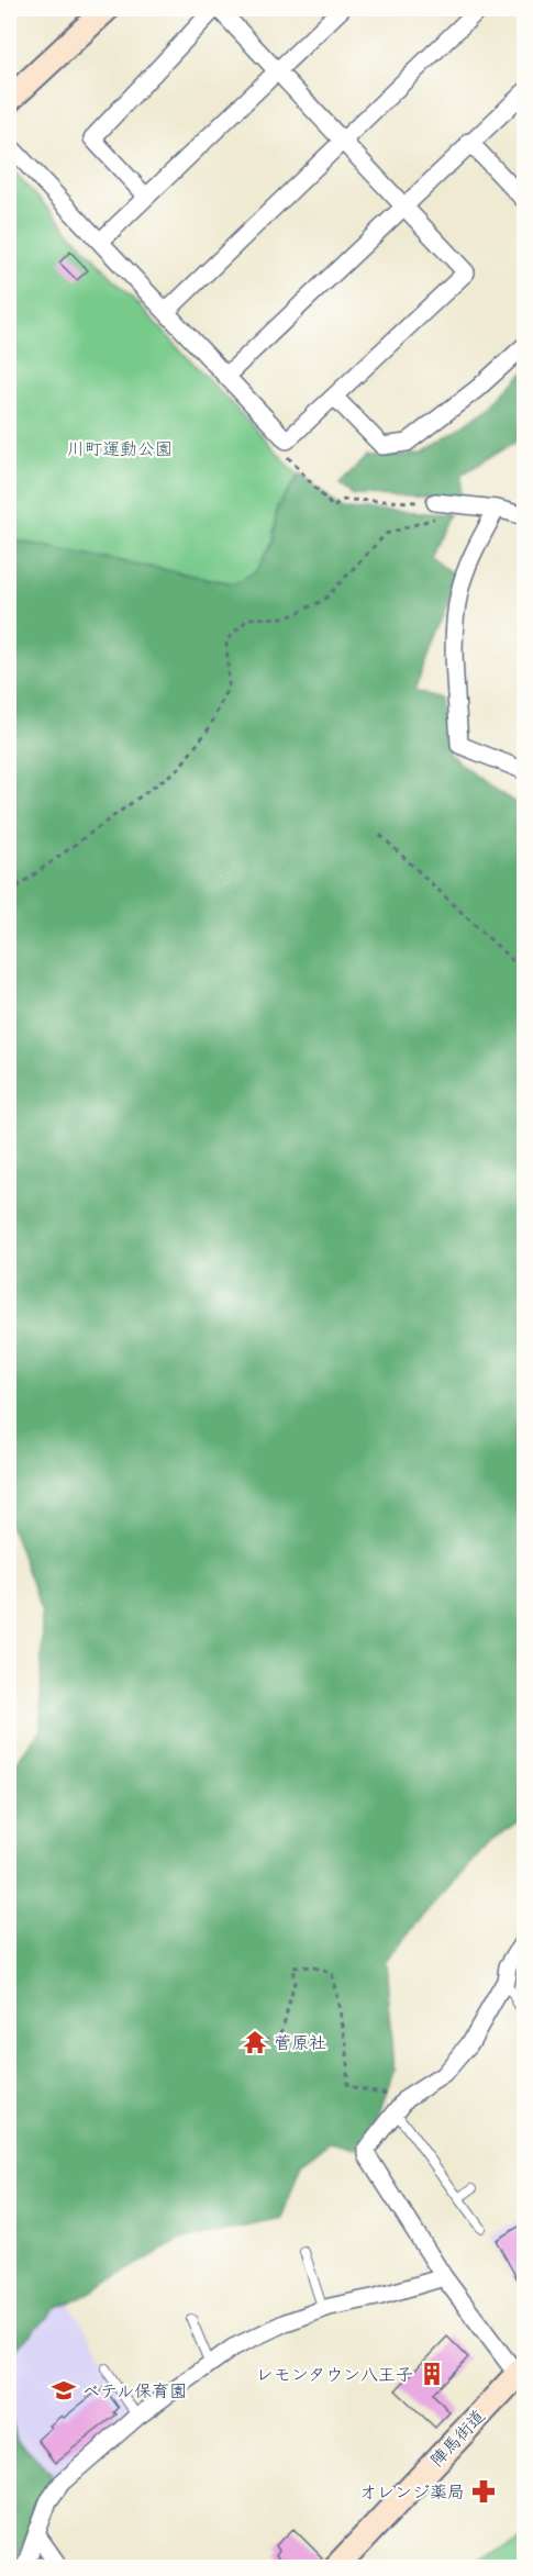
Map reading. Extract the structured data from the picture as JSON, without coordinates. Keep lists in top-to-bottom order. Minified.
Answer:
{"streets":{"main road":["陣馬街道"]},"parks":["川町運動公園"],"places":{"temple":["菅原社"],"building":["レモンタウン八王子"],"school or university":["ベテル保育園"],"pharmacy":["オレンジ薬局"]}}
